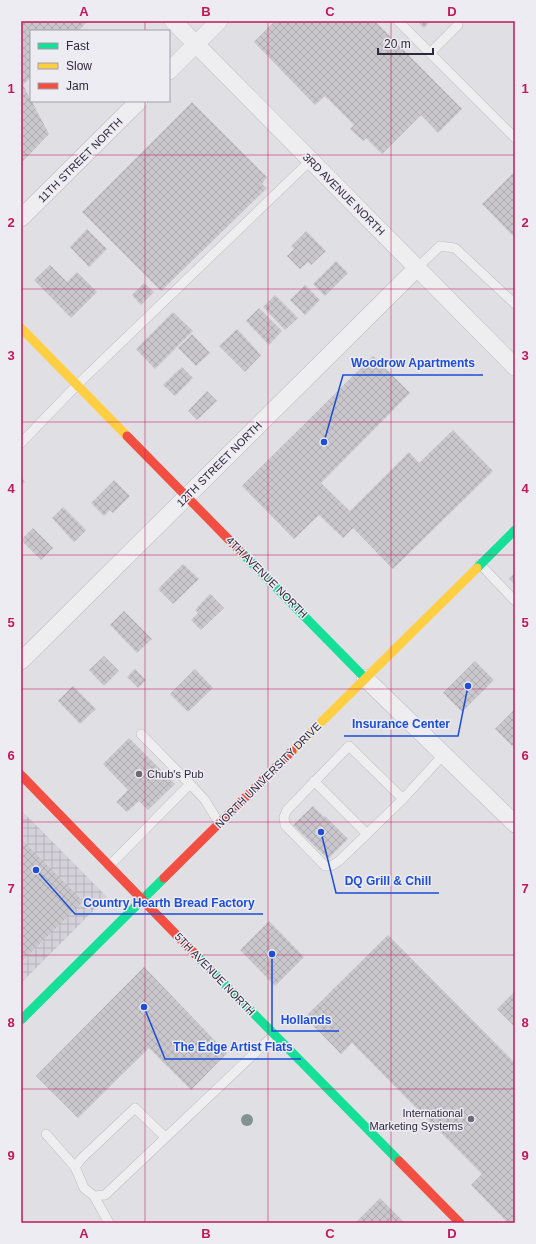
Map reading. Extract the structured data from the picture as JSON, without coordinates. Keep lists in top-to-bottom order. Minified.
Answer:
{"streets":{"street":["11TH STREET NORTH","3RD AVENUE NORTH","12TH STREET NORTH","4TH AVENUE NORTH","NORTH UNIVERSITY DRIVE","5TH AVENUE NORTH"]},"crossings":[["3RD AVENUE NORTH","12TH STREET NORTH"],["12TH STREET NORTH","4TH AVENUE NORTH"],["4TH AVENUE NORTH","NORTH UNIVERSITY DRIVE"],["NORTH UNIVERSITY DRIVE","5TH AVENUE NORTH"]],"places":["Woodrow Apartments","Insurance Center","Chub's Pub","DQ Grill & Chill","Country Hearth Bread Factory","Hollands","The Edge Artist Flats","International Marketing Systems"],"legend":["Fast","Slow","Jam"],"scale_bar":"20 m","grid":{"columns":["A","B","C","D"],"rows":["1","2","3","4","5","6","7","8","9"]}}
